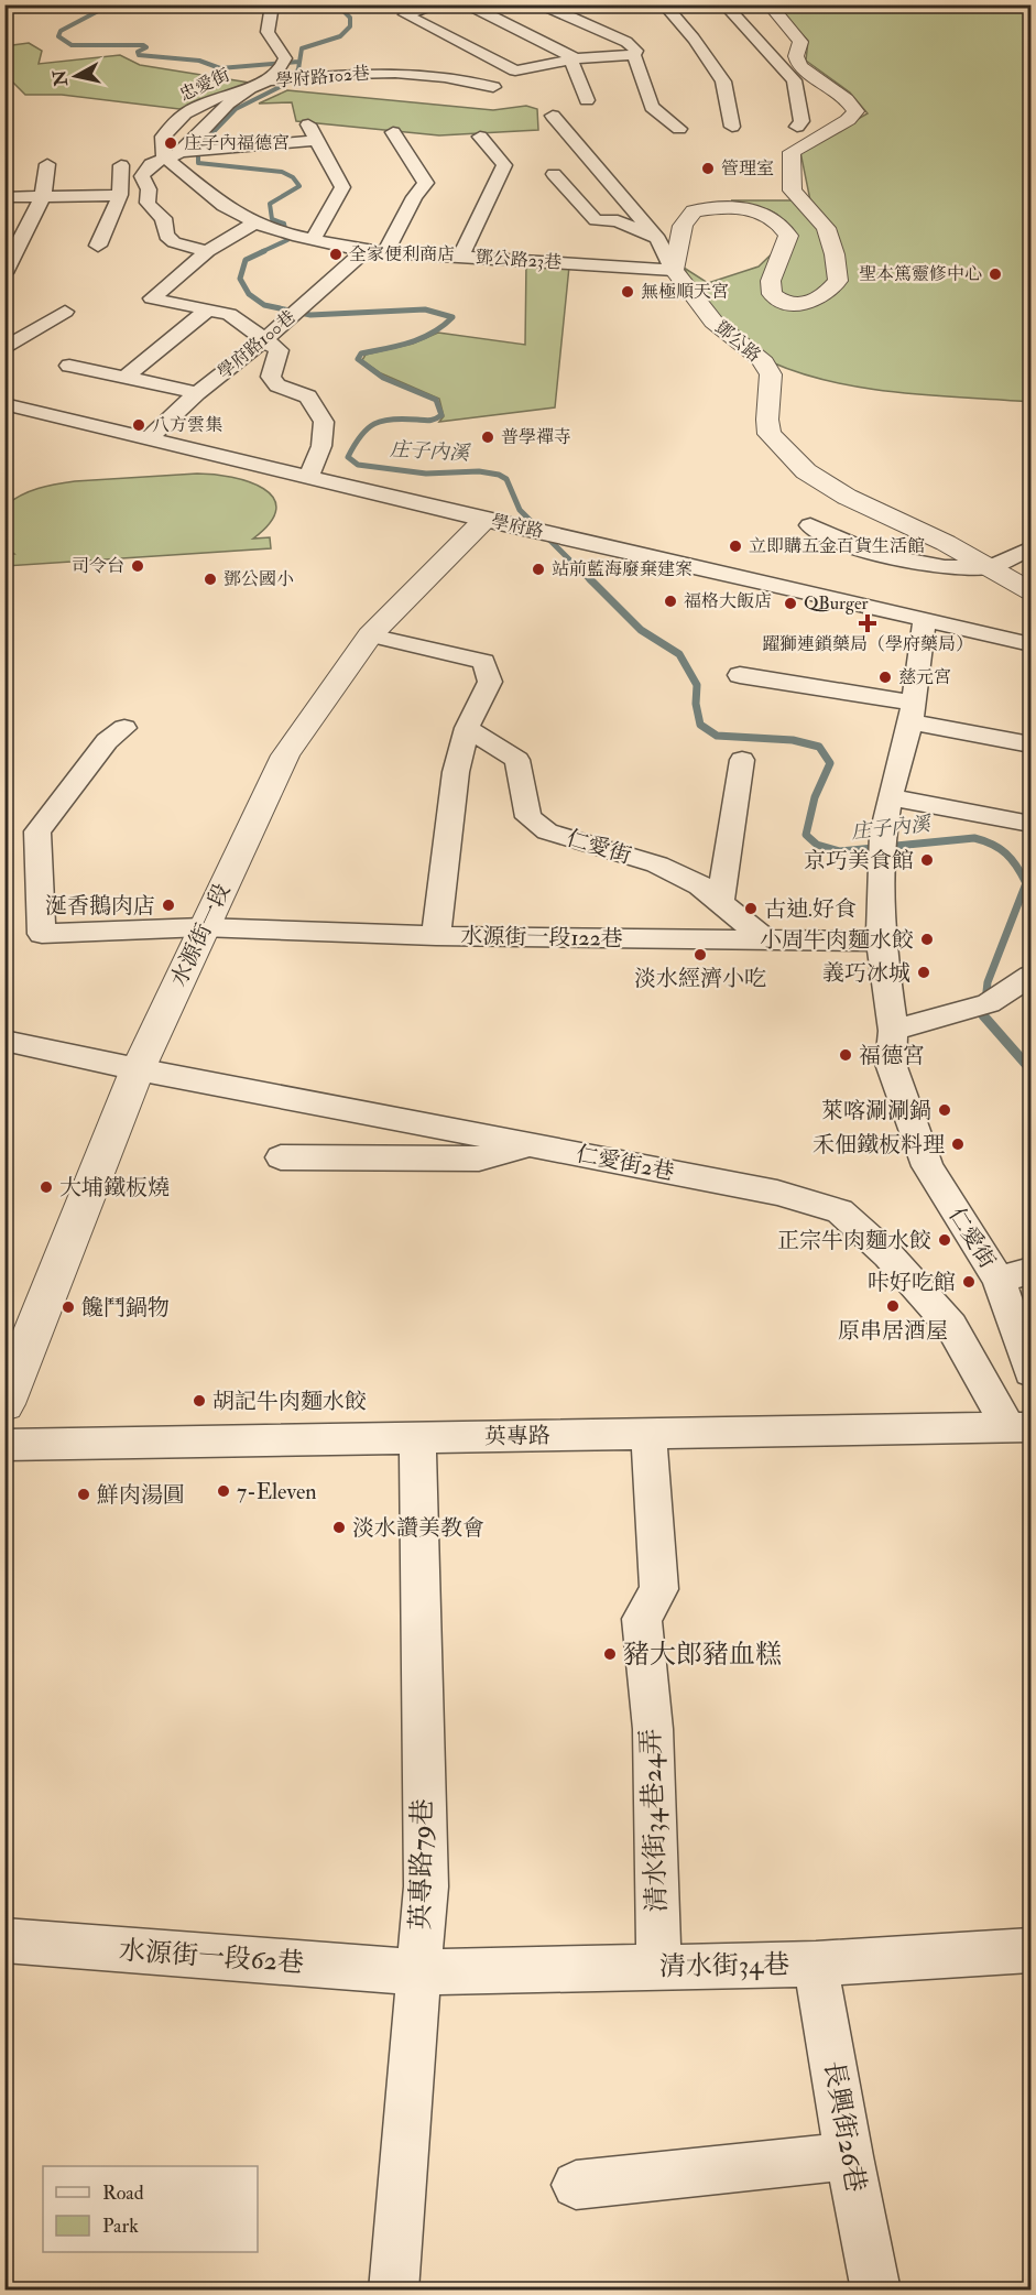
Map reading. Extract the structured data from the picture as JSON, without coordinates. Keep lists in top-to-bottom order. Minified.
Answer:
{"streets":{"street":["學府路102巷","忠愛街","鄧公路23巷","鄧公路","學府路100巷","學府路","仁愛街","水源街一段","水源街一段122巷","仁愛街2巷","英專路","清水街34巷24弄","英專路79巷","水源街一段62巷","清水街34巷","長興街26巷"]},"crossings":[["學府路102巷","忠愛街"],["鄧公路23巷","鄧公路"],["鄧公路23巷","學府路100巷"],["學府路100巷","學府路"],["學府路","仁愛街"],["學府路","水源街一段"],["仁愛街","水源街一段122巷"],["水源街一段","水源街一段122巷"],["水源街一段","仁愛街2巷"],["仁愛街2巷","英專路"],["英專路","清水街34巷24弄"],["英專路","英專路79巷"],["清水街34巷24弄","清水街34巷"],["英專路79巷","水源街一段62巷"],["英專路79巷","清水街34巷"],["水源街一段62巷","清水街34巷"],["清水街34巷","長興街26巷"]],"water":["庄子內溪"],"places":{"other":["庄子內福德宮","管理室","全家便利商店","聖本篤靈修中心","無極順天宮","八方雲集","普學禪寺","立即購五金百貨生活館","司令台","站前藍海廢棄建案","鄧公國小","福格大飯店","QBurger","慈元宮","京巧美食館","涎香鵝肉店","古迪.好食","小周牛肉麵水餃","淡水經濟小吃","義巧冰城","福德宮","萊喀涮涮鍋","禾佃鐵板料理","大埔鐵板燒","正宗牛肉麵水餃","咔好吃館","原串居酒屋","饞鬥鍋物","胡記牛肉麵水餃","7-Eleven","鮮肉湯圓","淡水讚美教會","豬大郎豬血糕"],"health":["躍獅連鎖藥局（學府藥局）"]},"legend":["Road","Park"],"north":"left"}
